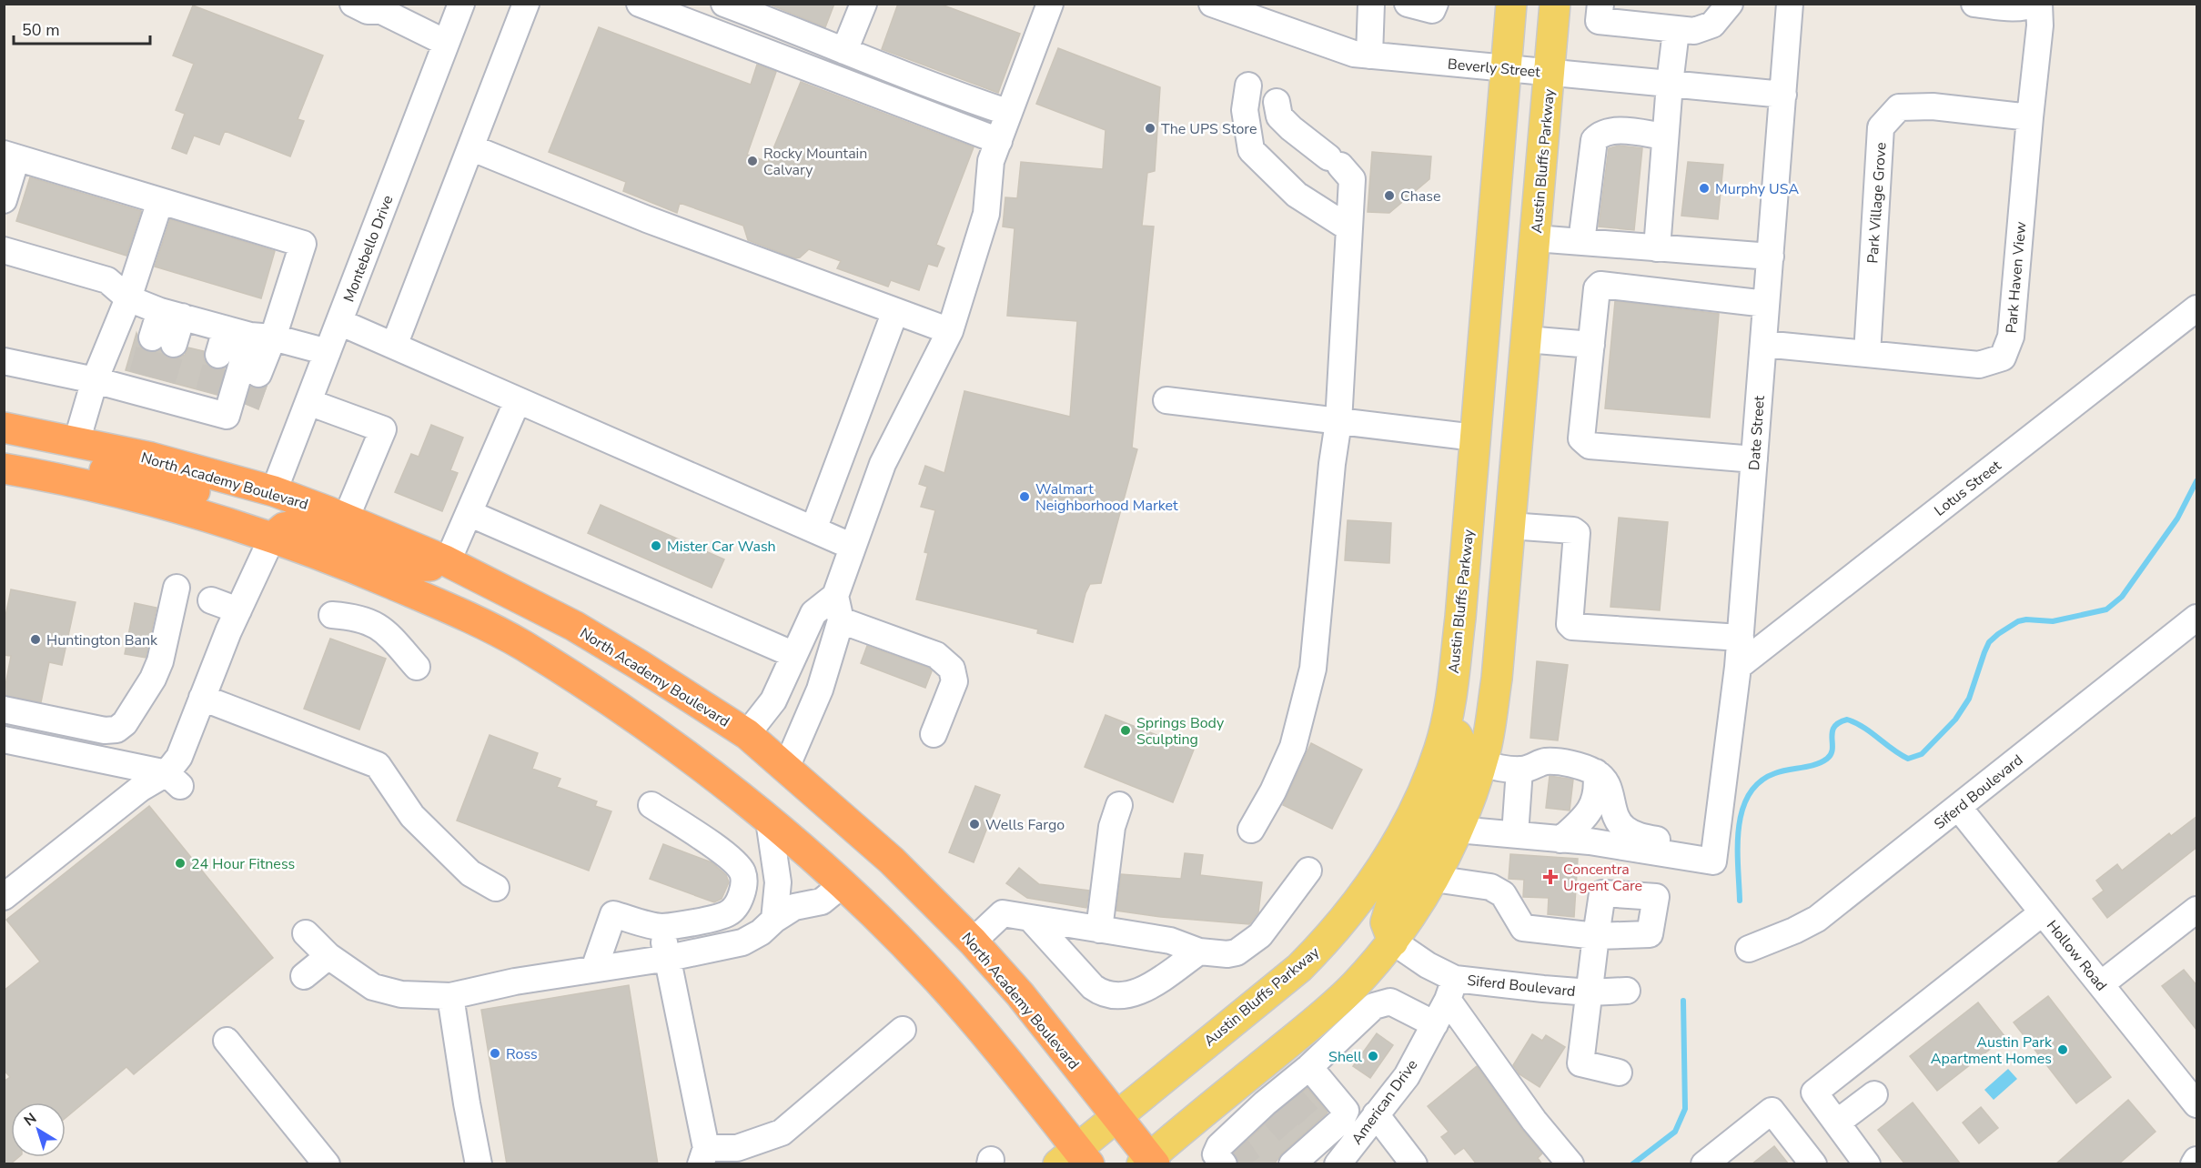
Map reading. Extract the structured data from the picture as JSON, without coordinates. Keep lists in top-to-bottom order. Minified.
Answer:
{"streets":{"highway":["North Academy Boulevard"],"main road":["Austin Bluffs Parkway"],"street":["Beverly Street","Park Village Grove","Montebello Drive","Park Haven View","Date Street","Lotus Street","Siferd Boulevard","Hollow Road","American Drive"]},"crossings":[["Beverly Street","Austin Bluffs Parkway"],["Beverly Street","Date Street"],["Austin Bluffs Parkway","North Academy Boulevard"],["Austin Bluffs Parkway","Siferd Boulevard"],["Park Village Grove","Park Haven View"],["Montebello Drive","North Academy Boulevard"],["Park Haven View","Date Street"],["Date Street","Lotus Street"],["Siferd Boulevard","Hollow Road"],["Siferd Boulevard","American Drive"]],"places":{"other":["The UPS Store","Rocky Mountain Calvary","Murphy USA","Chase","Walmart Neighborhood Market","Mister Car Wash","Huntington Bank","Springs Body Sculpting","Wells Fargo","24 Hour Fitness","Austin Park Apartment Homes","Ross","Shell"],"health":["Concentra Urgent Care"]},"scale_bar":"50 m","north":"top left"}
